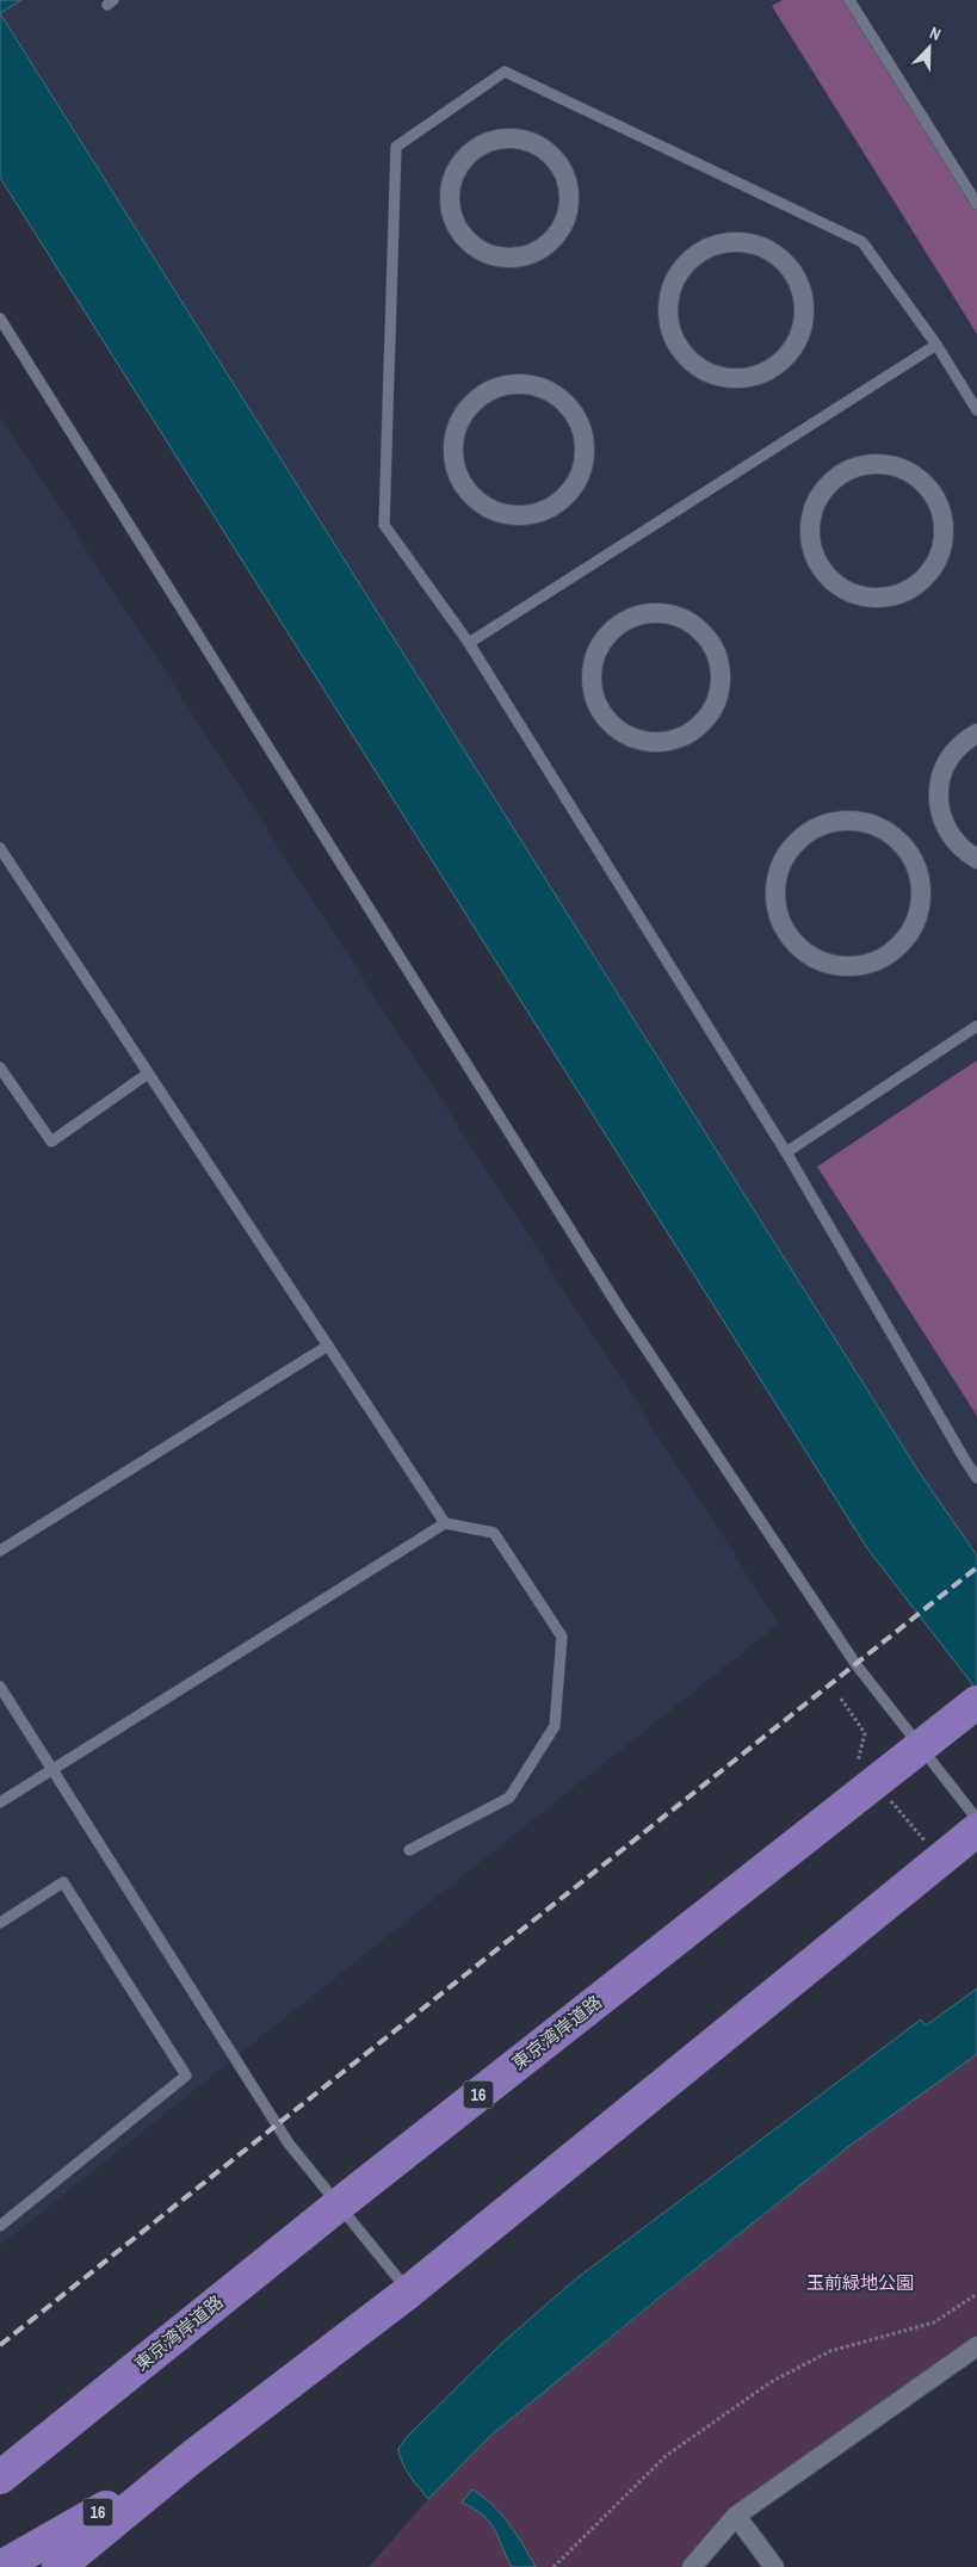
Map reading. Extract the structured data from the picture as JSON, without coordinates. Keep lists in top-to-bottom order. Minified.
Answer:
{"streets":{"highway":["東京湾岸道路","16"]},"parks":["玉前緑地公園"],"north":"top right"}
